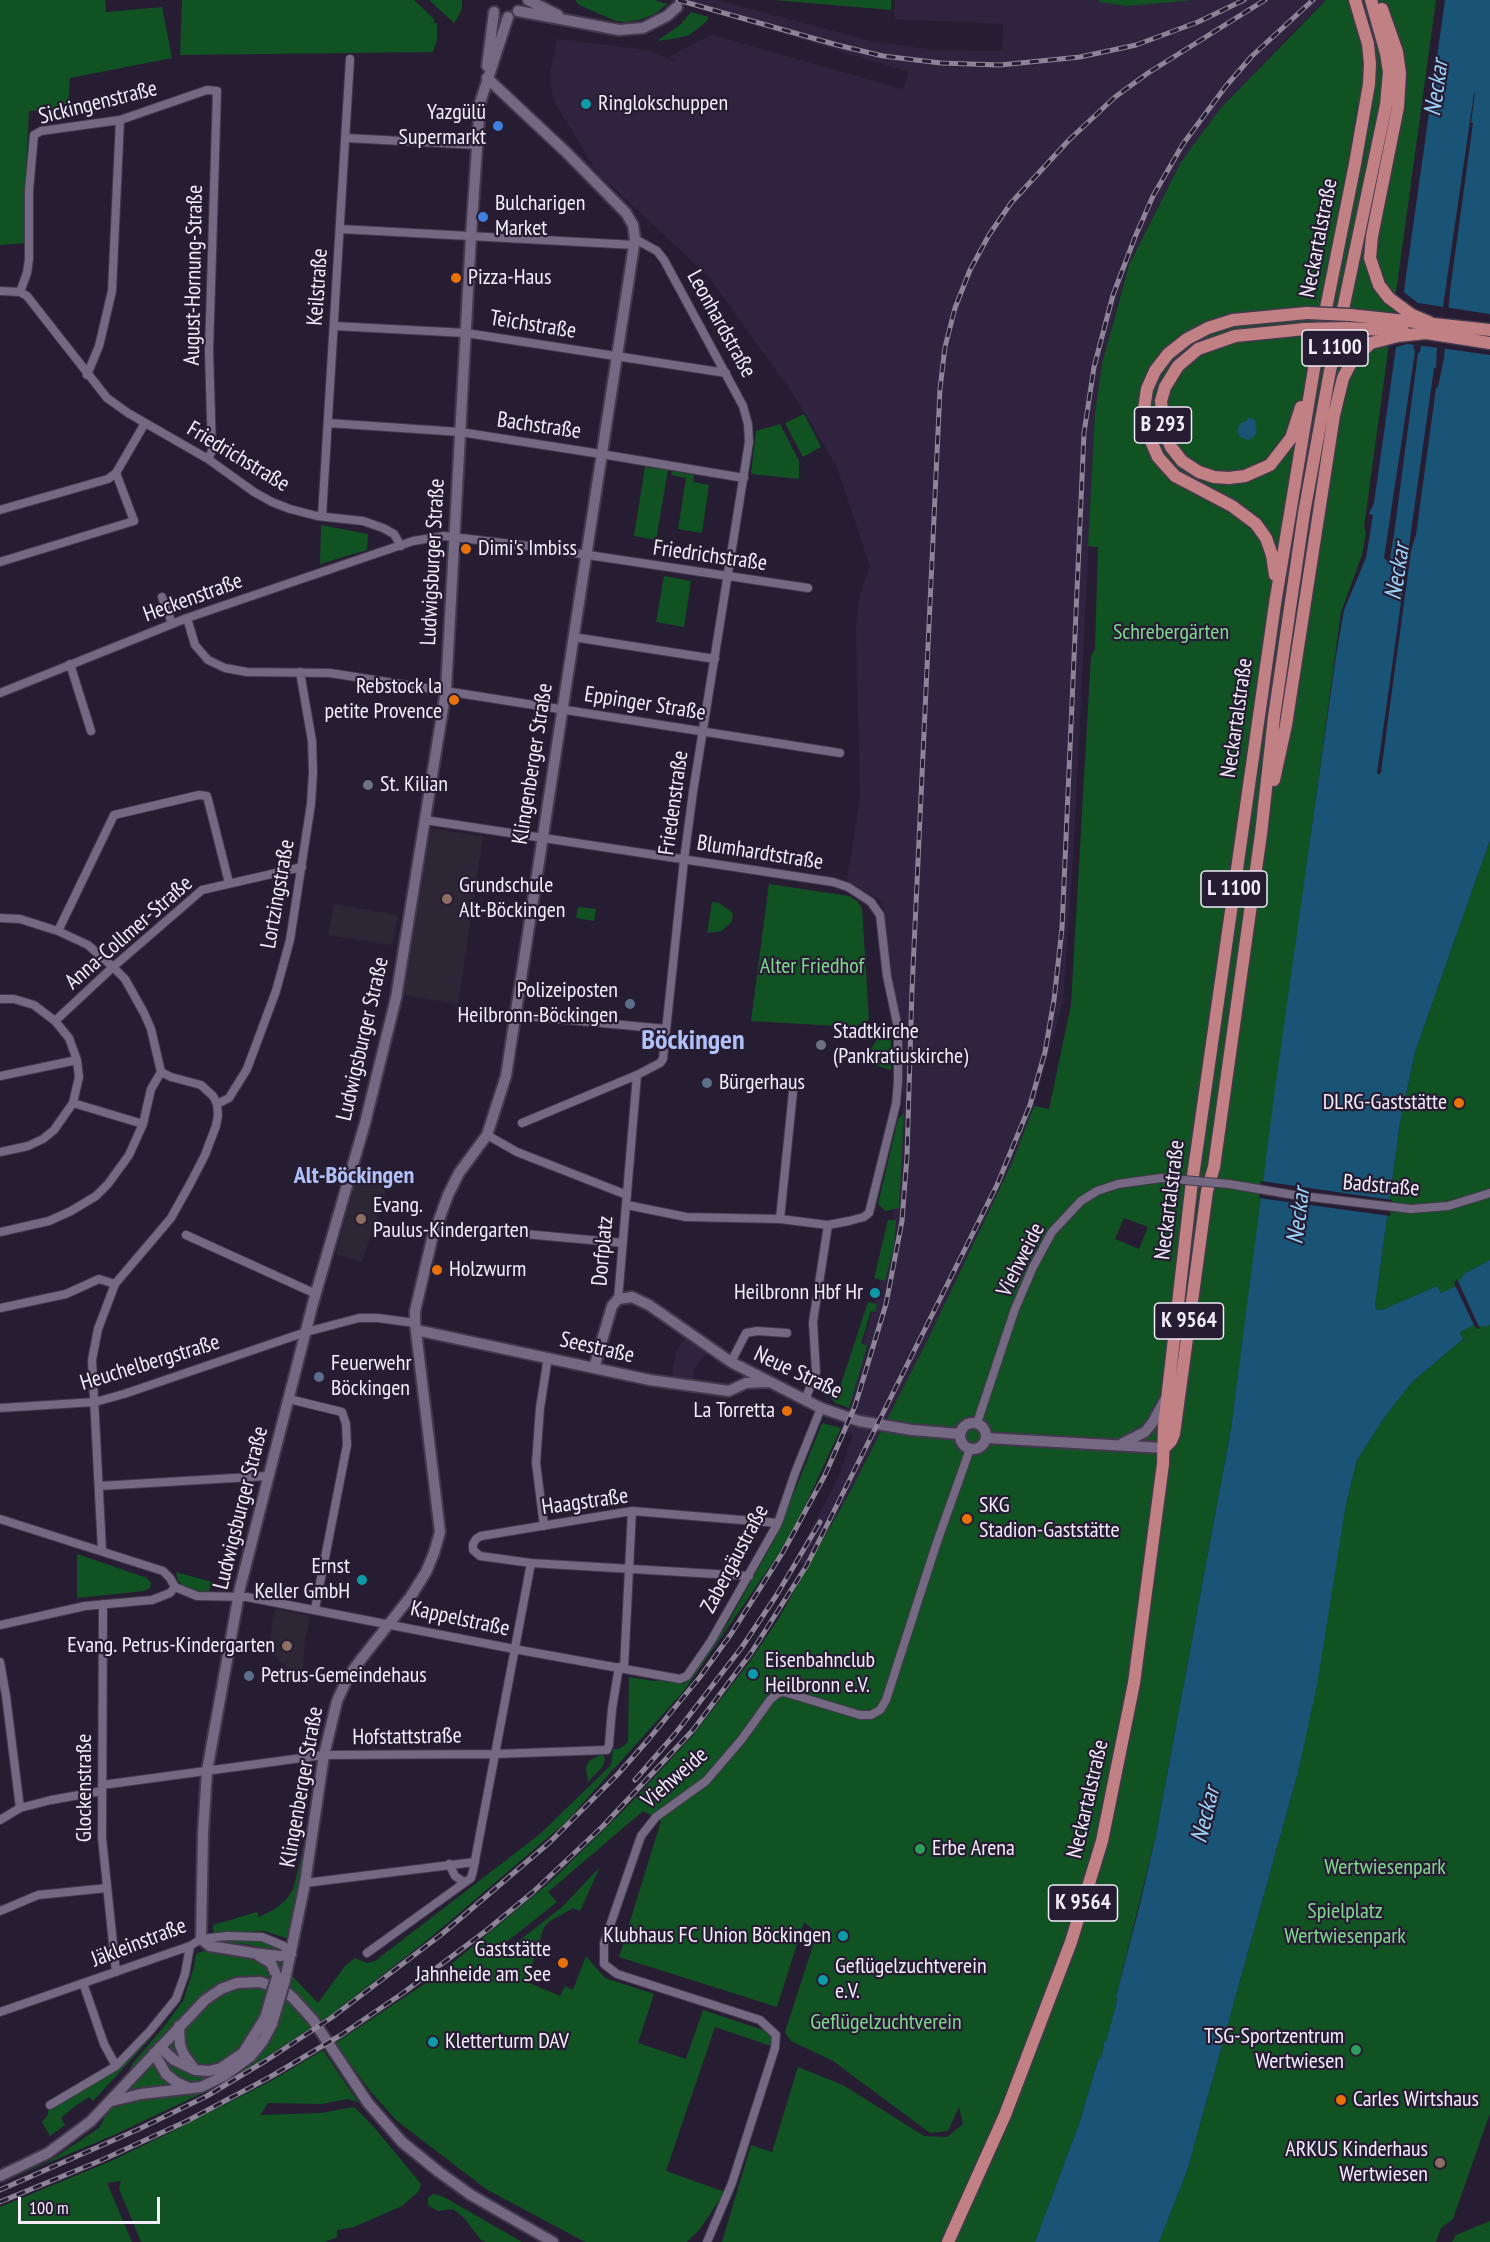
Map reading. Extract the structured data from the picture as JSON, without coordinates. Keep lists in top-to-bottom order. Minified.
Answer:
{"streets":{"main road":["Neckartalstraße","L 1100","B 293","K 9564"],"street":["Sickingenstraße","August-Hornung-Straße","Keilstraße","Leonhardstraße","Teichstraße","Bachstraße","Friedrichstraße","Ludwigsburger Straße","Heckenstraße","Eppinger Straße","Klingenberger Straße","Friedenstraße","Blumhardtstraße","Lortzingstraße","Anna-Collmer-Straße","Badstraße","Dorfplatz","Viehweide","Seestraße","Heuchelbergstraße","Neue Straße","Haagstraße","Zabergäustraße","Kappelstraße","Hofstattstraße","Glockenstraße","Jäkleinstraße"]},"crossings":[["Sickingenstraße","August-Hornung-Straße"],["Sickingenstraße","Friedrichstraße"],["Neckartalstraße","B 293"],["August-Hornung-Straße","Friedrichstraße"],["Keilstraße","Teichstraße"],["Keilstraße","Bachstraße"],["Keilstraße","Friedrichstraße"],["Leonhardstraße","Teichstraße"],["Leonhardstraße","Klingenberger Straße"],["Leonhardstraße","Friedenstraße"],["Teichstraße","Ludwigsburger Straße"],["Teichstraße","Klingenberger Straße"],["Bachstraße","Ludwigsburger Straße"],["Bachstraße","Klingenberger Straße"],["Bachstraße","Friedenstraße"],["Friedrichstraße","Ludwigsburger Straße"],["Friedrichstraße","Heckenstraße"],["Friedrichstraße","Klingenberger Straße"],["Friedrichstraße","Friedenstraße"],["Ludwigsburger Straße","Eppinger Straße"],["Ludwigsburger Straße","Blumhardtstraße"],["Ludwigsburger Straße","Heuchelbergstraße"],["Ludwigsburger Straße","Kappelstraße"],["Ludwigsburger Straße","Hofstattstraße"],["Ludwigsburger Straße","Jäkleinstraße"],["Heckenstraße","Eppinger Straße"],["Eppinger Straße","Klingenberger Straße"],["Eppinger Straße","Friedenstraße"],["Eppinger Straße","Lortzingstraße"],["Klingenberger Straße","Blumhardtstraße"],["Klingenberger Straße","Seestraße"],["Klingenberger Straße","Heuchelbergstraße"],["Klingenberger Straße","Kappelstraße"],["Klingenberger Straße","Hofstattstraße"],["Klingenberger Straße","Jäkleinstraße"],["Friedenstraße","Blumhardtstraße"],["Friedenstraße","Dorfplatz"],["Lortzingstraße","Anna-Collmer-Straße"],["Badstraße","Viehweide"],["Dorfplatz","Seestraße"],["Dorfplatz","Neue Straße"],["Viehweide","Neue Straße"],["Seestraße","Heuchelbergstraße"],["Seestraße","Neue Straße"],["Neue Straße","Zabergäustraße"],["Haagstraße","Zabergäustraße"],["Zabergäustraße","Kappelstraße"],["Kappelstraße","Hofstattstraße"],["Hofstattstraße","Glockenstraße"],["Glockenstraße","Jäkleinstraße"]],"districts":["Böckingen","Alt-Böckingen"],"water":["Neckar"],"parks":["Schrebergärten","Alter Friedhof","Wertwiesenpark","Spielplatz Wertwiesenpark","Geflügelzuchtverein"],"places":["Ringlokschuppen","Yazgülü Supermarkt","Bulcharigen Market","Pizza-Haus","Dimi's Imbiss","Rebstock la petite Provence","St. Kilian","Grundschule Alt-Böckingen","Polizeiposten Heilbronn-Böckingen","Stadtkirche (Pankratiuskirche)","Bürgerhaus","DLRG-Gaststätte","Evang. Paulus-Kindergarten","Holzwurm","Heilbronn Hbf Hr","Feuerwehr Böckingen","La Torretta","SKG Stadion-Gaststätte","Ernst Keller GmbH","Evang. Petrus-Kindergarten","Eisenbahnclub Heilbronn e.V.","Petrus-Gemeindehaus","Erbe Arena","Klubhaus FC Union Böckingen","Gaststätte Jahnheide am See","Geflügelzuchtverein e.V.","Kletterturm DAV","TSG-Sportzentrum Wertwiesen","Carles Wirtshaus","ARKUS Kinderhaus Wertwiesen"],"scale_bar":"100 m"}
